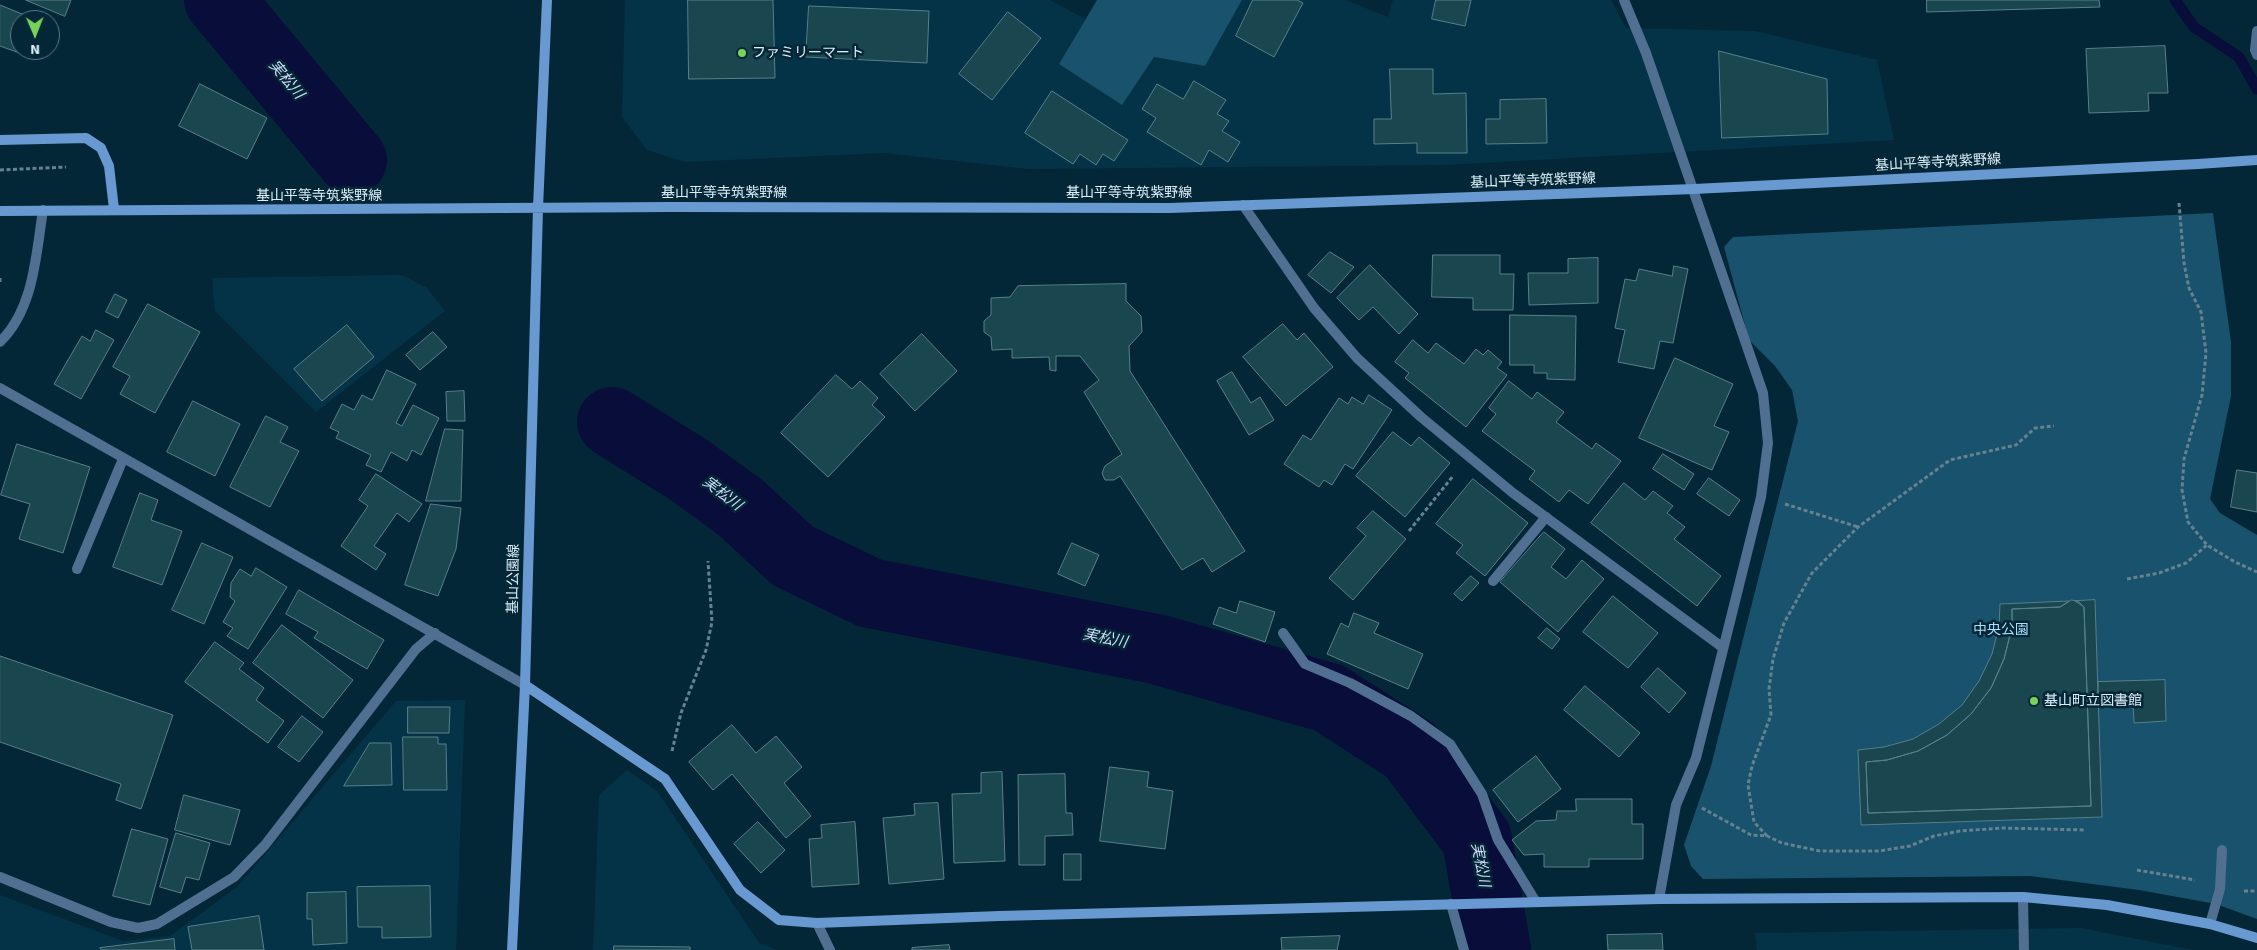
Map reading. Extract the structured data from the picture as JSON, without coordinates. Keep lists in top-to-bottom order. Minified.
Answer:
{"streets":{"main road":["基山平等寺筑紫野線","基山公園線"]},"crossings":[["基山平等寺筑紫野線","基山公園線"]],"water":["実松川"],"parks":["中央公園"],"places":["ファミリーマート","基山町立図書館"],"north":"bottom"}
